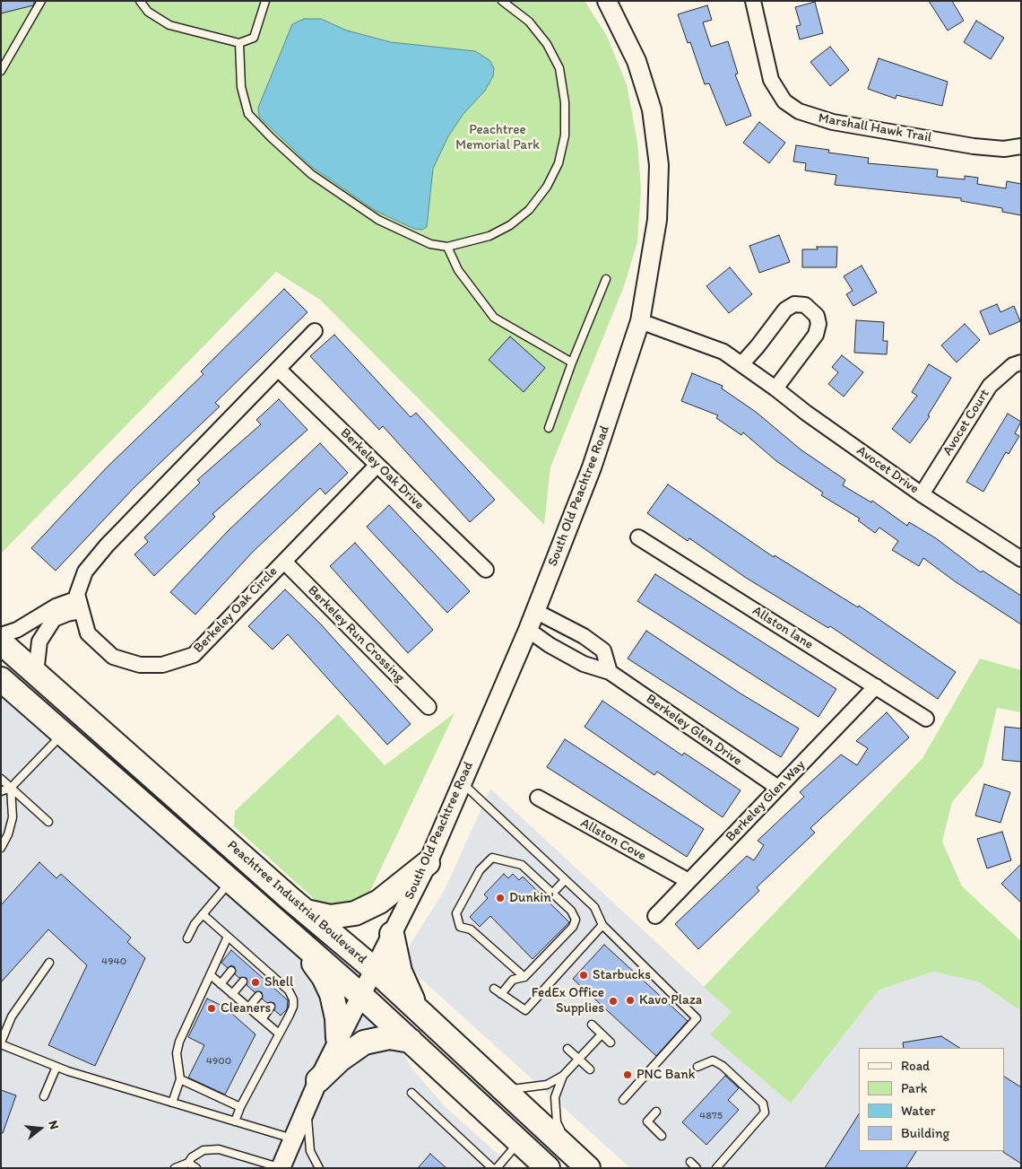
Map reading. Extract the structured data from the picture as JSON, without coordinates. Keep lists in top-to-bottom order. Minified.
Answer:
{"streets":{"highway":["Peachtree Industrial Boulevard"],"street":["Marshall Hawk Trail","Avocet Court","Berkeley Oak Drive","Avocet Drive","South Old Peachtree Road","Berkeley Oak Circle","Allston lane","Berkeley Run Crossing","Berkeley Glen Drive","Berkeley Glen Way","Allston Cove"]},"crossings":[["Avocet Court","Avocet Drive"],["Berkeley Oak Drive","Berkeley Oak Circle"],["Avocet Drive","South Old Peachtree Road"],["South Old Peachtree Road","Berkeley Glen Drive"],["South Old Peachtree Road","Peachtree Industrial Boulevard"],["Berkeley Oak Circle","Berkeley Run Crossing"],["Allston lane","Berkeley Glen Way"],["Berkeley Glen Drive","Berkeley Glen Way"],["Berkeley Glen Way","Allston Cove"]],"parks":["Peachtree Memorial Park"],"places":["Dunkin'","Starbucks","Shell","Kavo Plaza","FedEx Office Supplies","Cleaners","PNC Bank"],"house_numbers":["4940","4900","4875"],"legend":["Road","Park","Water","Building"],"north":"right"}
